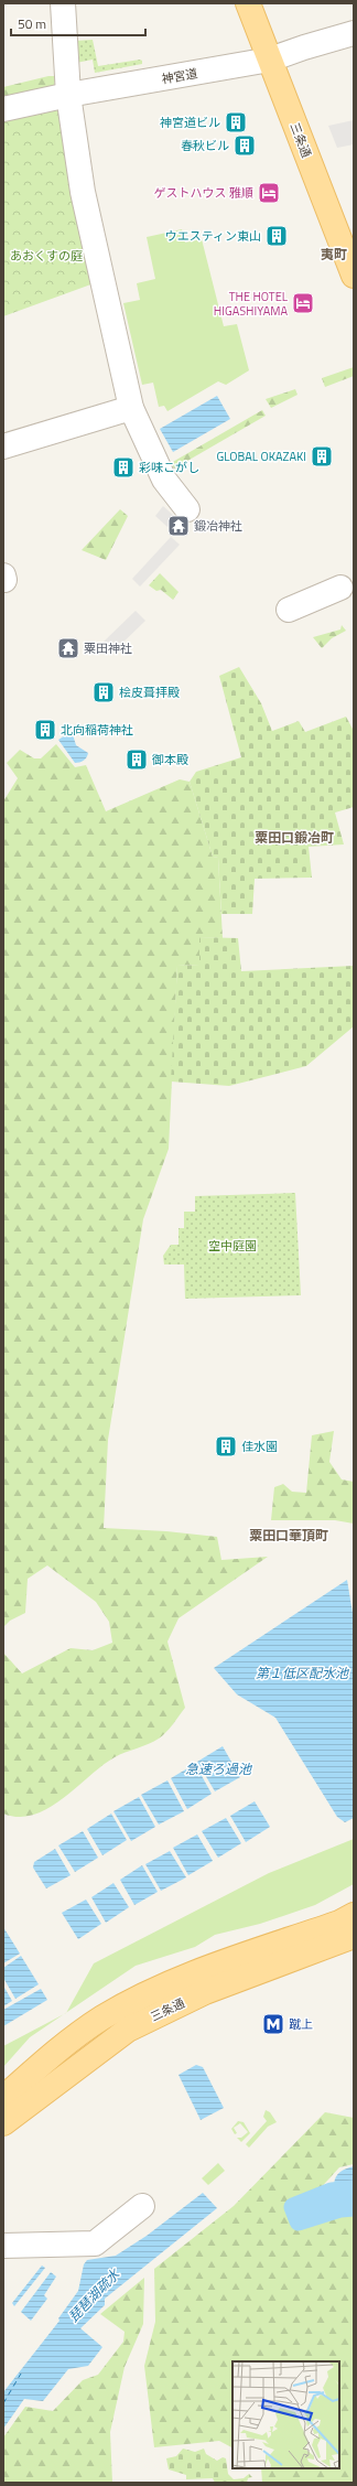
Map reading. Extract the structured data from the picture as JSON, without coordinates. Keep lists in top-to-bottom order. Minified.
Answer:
{"streets":{"main road":["三条通"],"street":["神宮道"]},"crossings":[["神宮道","三条通"]],"districts":["夷町","粟田口鍛冶町","粟田口華頂町"],"water":["第１低区配水池","急速ろ過池","琵琶湖疏水"],"parks":["あおくすの庭","空中庭園"],"places":{"building":["神宮道ビル","春秋ビル","ウエスティン東山","GLOBAL OKAZAKI","彩味こがし","桧皮葺拝殿","北向稲荷神社","御本殿","佳水園"],"hotel":["ゲストハウス 雅順","THE HOTEL HIGASHIYAMA"],"temple":["鍛冶神社","粟田神社"],"metro station":["蹴上"]},"scale_bar":"50 m"}
